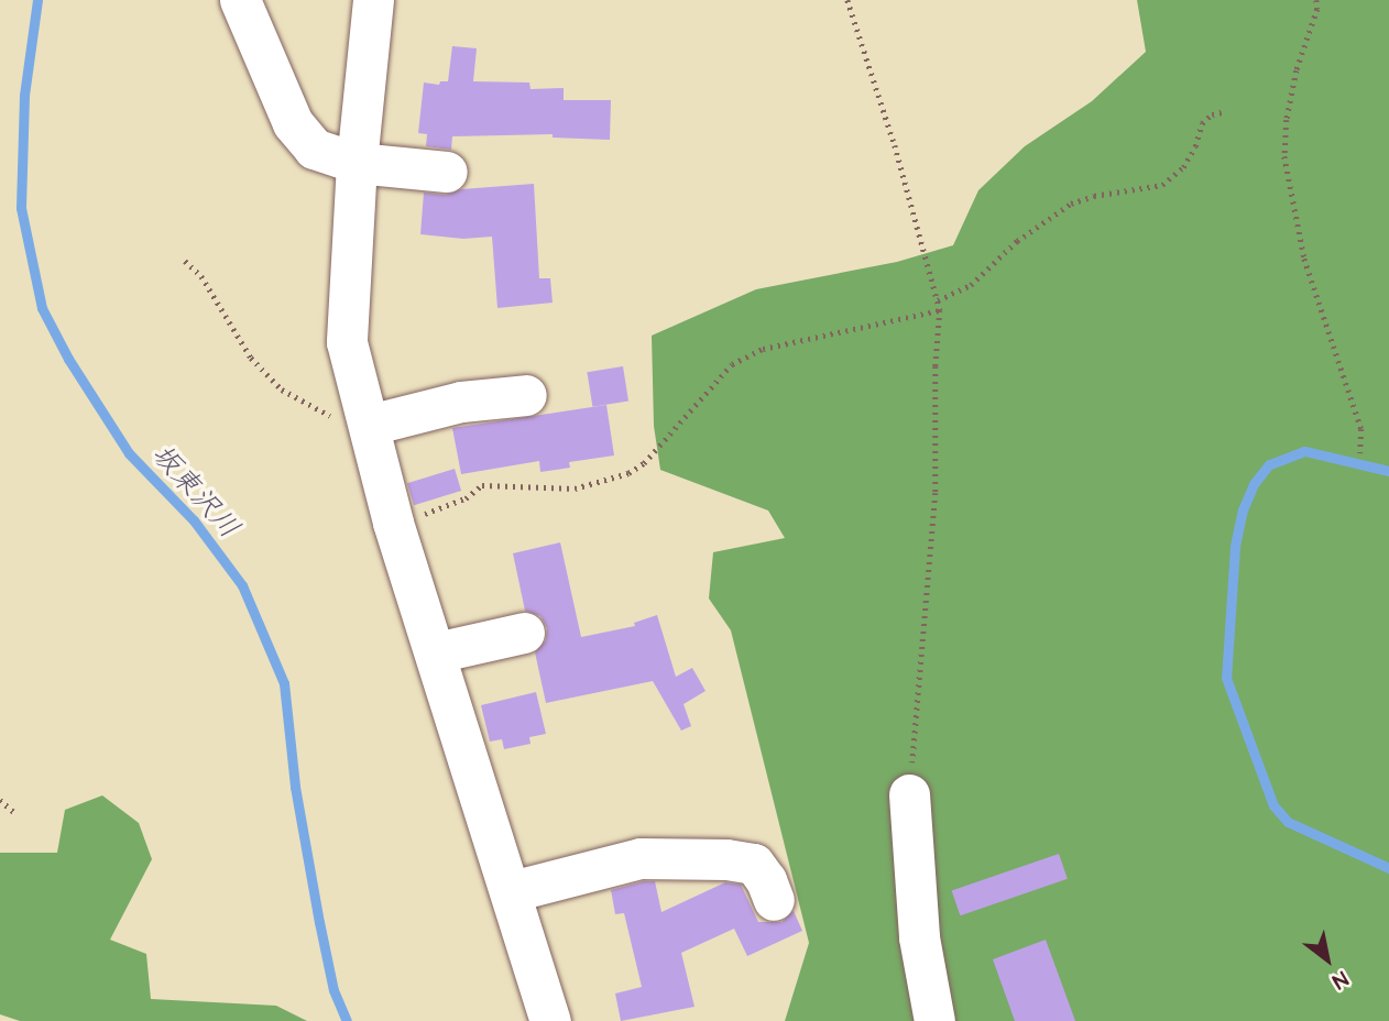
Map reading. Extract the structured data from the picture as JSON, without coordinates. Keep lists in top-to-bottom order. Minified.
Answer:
{"water":["坂東沢川"],"north":"bottom right"}
